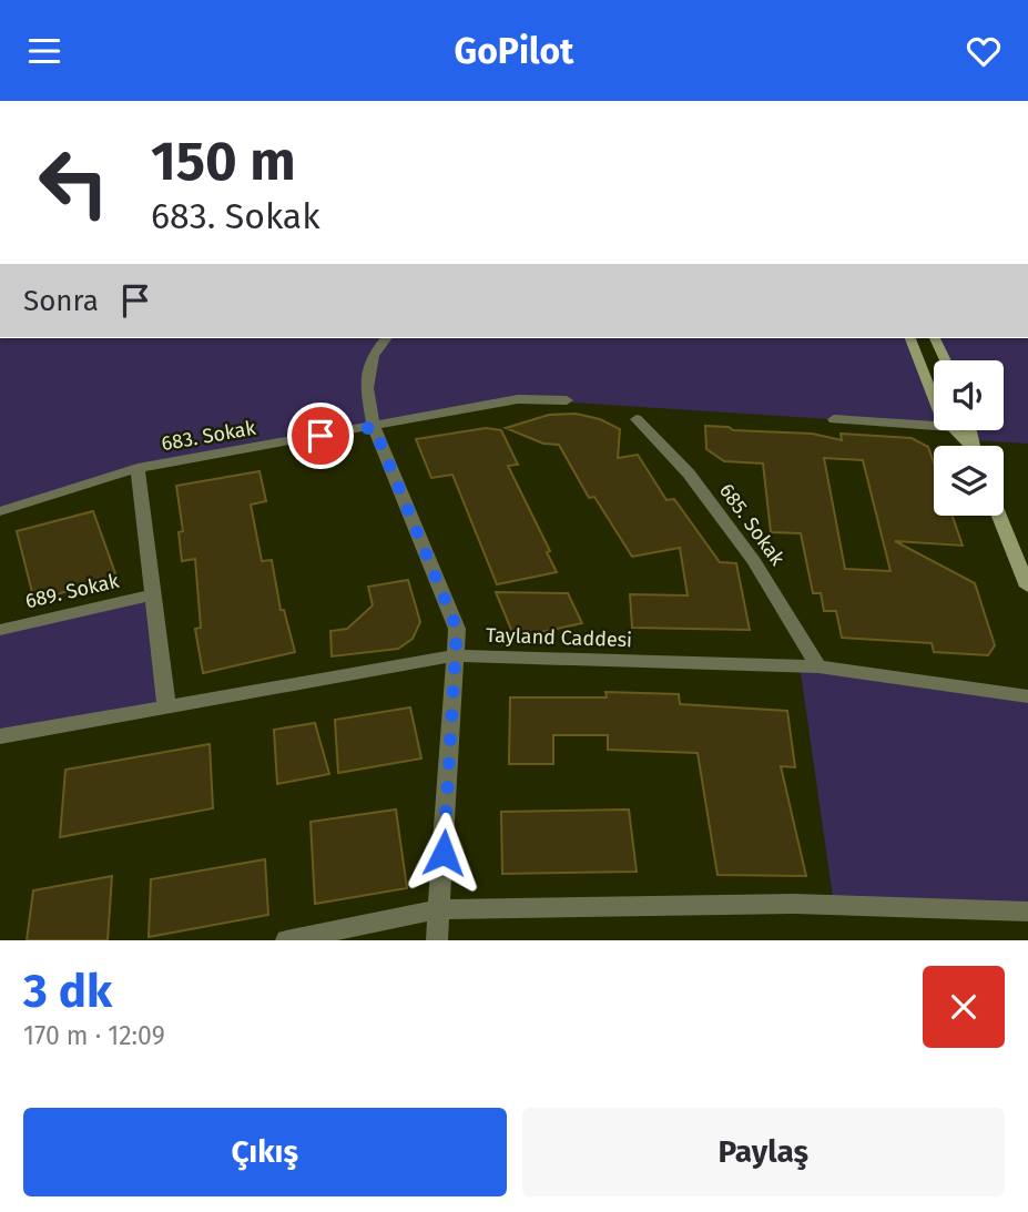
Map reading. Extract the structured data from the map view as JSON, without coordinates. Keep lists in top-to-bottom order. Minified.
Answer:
{"streets":{"street":["683. Sokak","685. Sokak","689. Sokak","Tayland Caddesi"]},"crossings":[["685. Sokak","Tayland Caddesi"]],"page":{"header":"GoPilot","turn":["150 m","683. Sokak"],"then":"Sonra","heading":["3 dk","170 m · 12:09"],"buttons":["Çıkış","Paylaş"]}}
